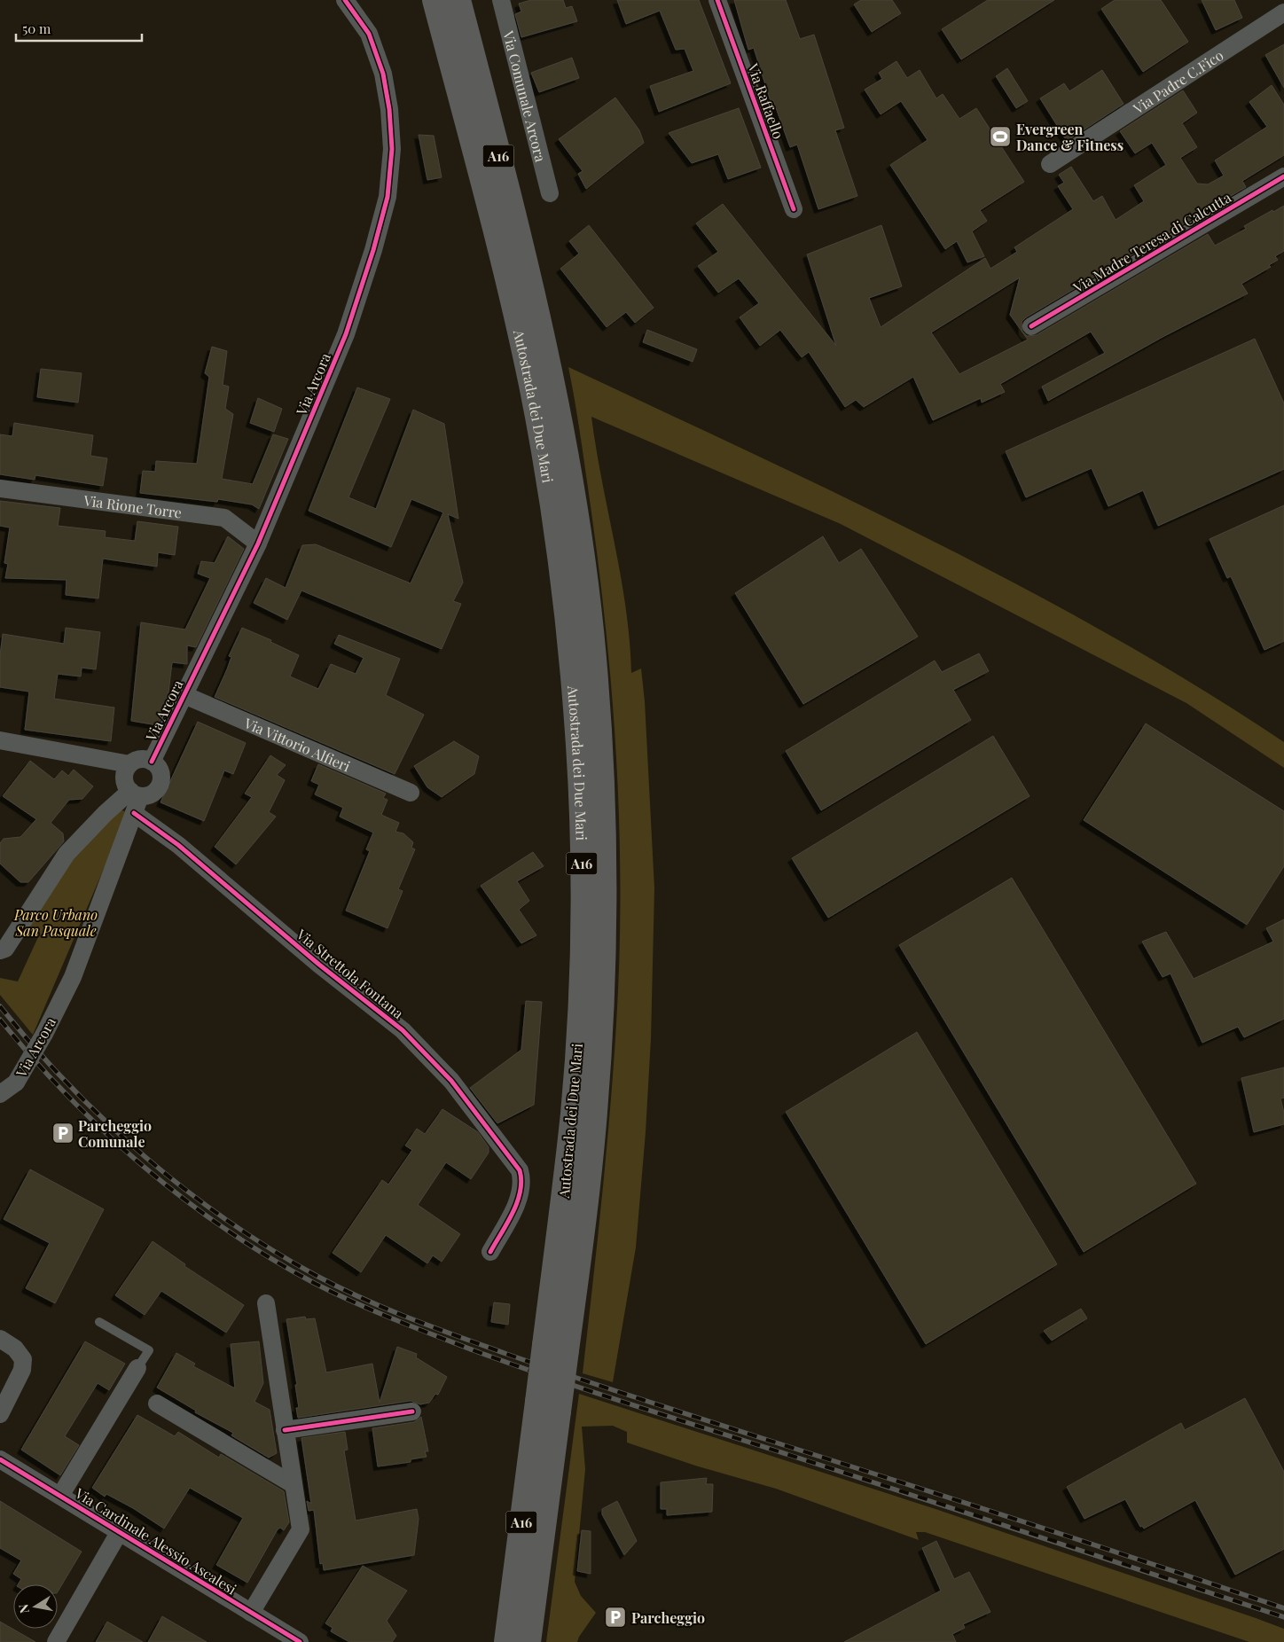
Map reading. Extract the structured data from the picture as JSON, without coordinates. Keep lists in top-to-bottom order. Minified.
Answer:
{"streets":{"highway":["A16","Autostrada dei Due Mari"],"street":["Via Padre C.Fico","Via Comunale Arcora","Via Raffaello","Via Madre Teresa di Calcutta","Via Arcora","Via Rione Torre","Via Vittorio Alfieri","Via Strettola Fontana","Via Cardinale Alessio Ascalesi"]},"crossings":[["Via Arcora","Via Rione Torre"],["Via Arcora","Via Vittorio Alfieri"],["Via Arcora","Via Strettola Fontana"]],"parks":["Parco Urbano San Pasquale"],"places":{"sports":["Evergreen Dance & Fitness"],"parking":["Parcheggio Comunale","Parcheggio"]},"scale_bar":"50 m","north":"left"}
